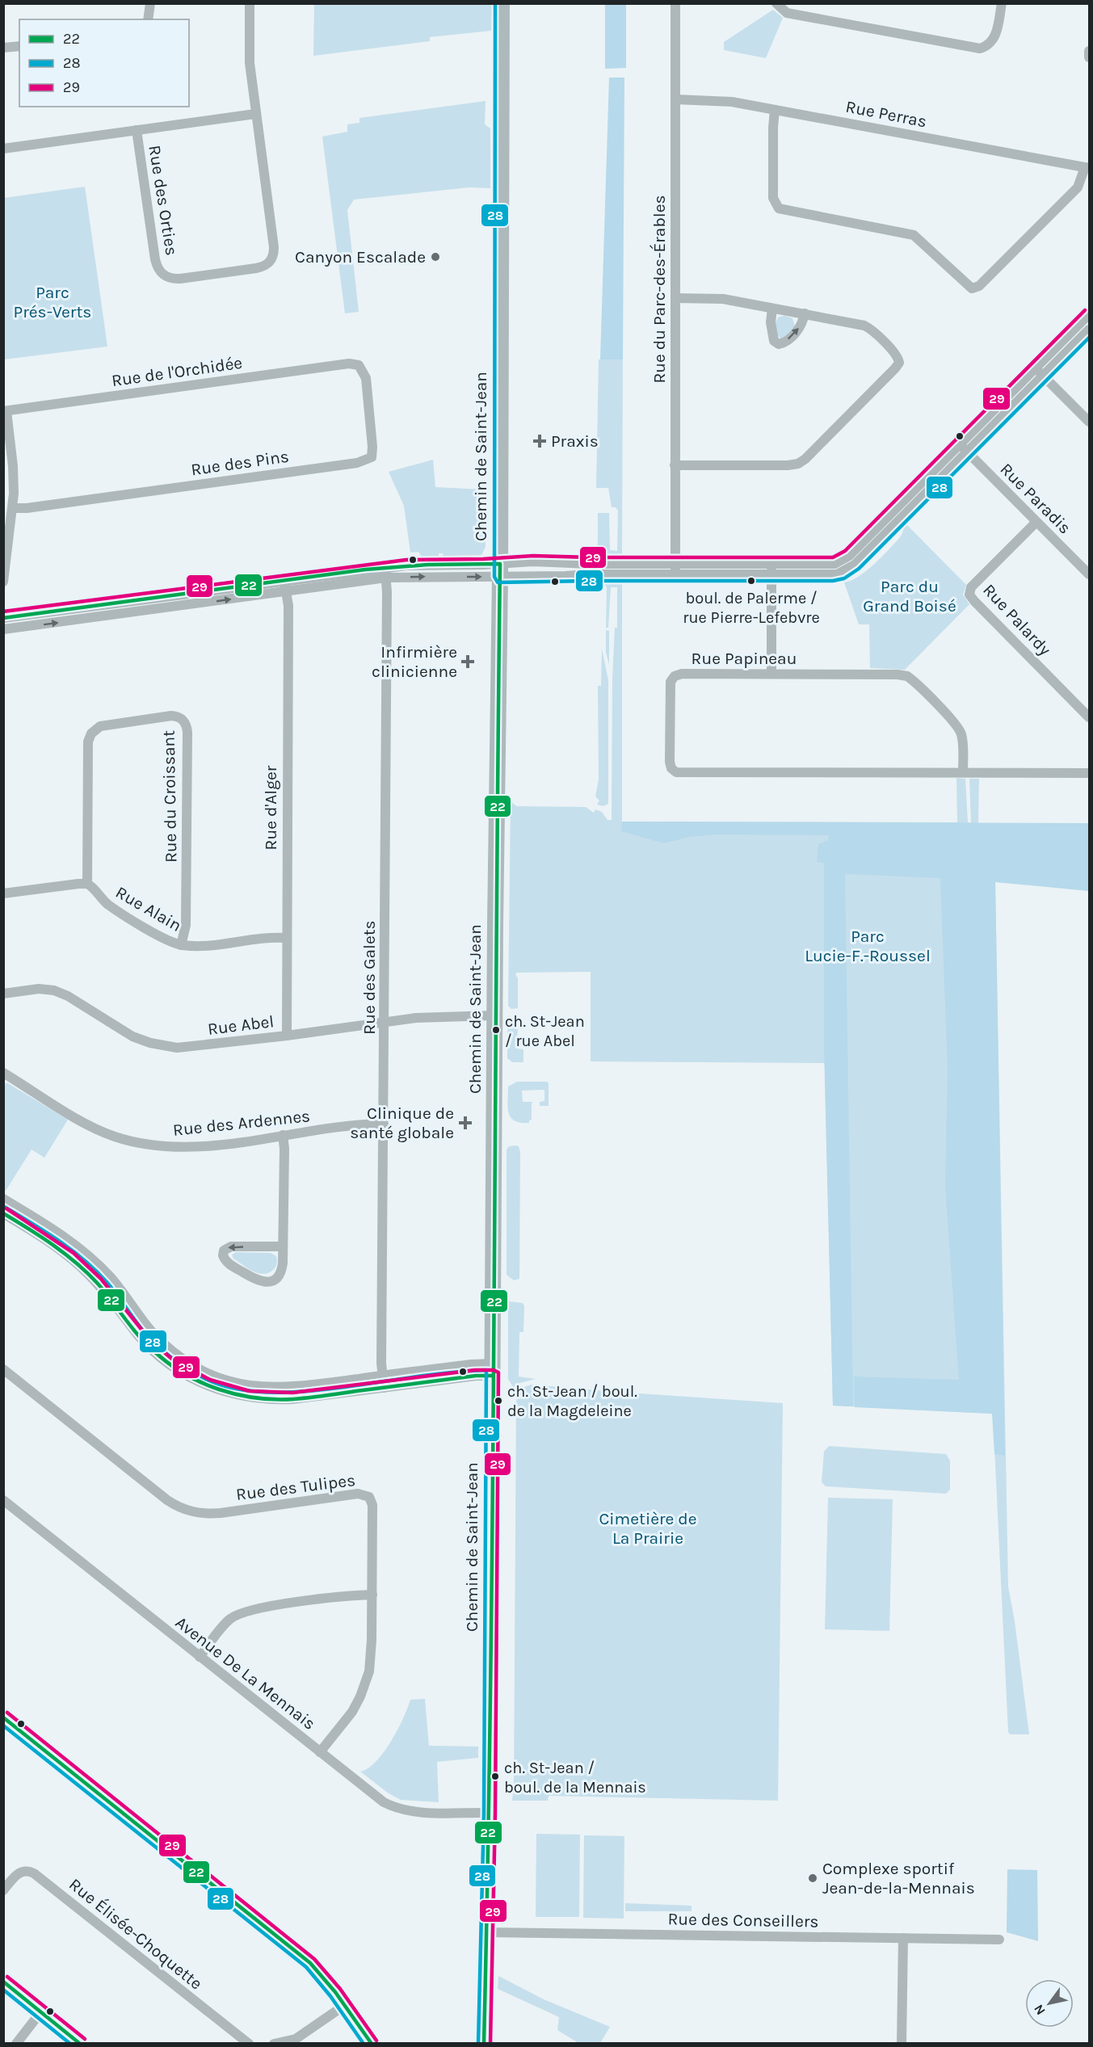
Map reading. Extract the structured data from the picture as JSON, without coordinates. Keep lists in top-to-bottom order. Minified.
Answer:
{"streets":{"main road":["Chemin de Saint-Jean"],"street":["Rue Perras","Rue des Orties","Rue du Parc-des-Érables","Rue de l'Orchidée","Rue des Pins","Rue Paradis","Rue Palardy","Rue Papineau","Rue du Croissant","Rue d'Alger","Rue Alain","Rue des Galets","Rue Abel","Rue des Ardennes","Rue des Tulipes","Avenue De La Mennais","Rue des Conseillers","Rue Élisée-Choquette"]},"crossings":[["Rue Perras","Rue du Parc-des-Érables"],["Rue de l'Orchidée","Rue des Pins"],["Chemin de Saint-Jean","Rue Abel"],["Chemin de Saint-Jean","Avenue De La Mennais"],["Chemin de Saint-Jean","Rue des Conseillers"],["Rue Paradis","Rue Palardy"],["Rue du Croissant","Rue Alain"],["Rue d'Alger","Rue Alain"],["Rue d'Alger","Rue Abel"],["Rue des Galets","Rue Abel"],["Rue des Galets","Rue des Ardennes"],["Rue des Tulipes","Avenue De La Mennais"]],"parks":["Parc Prés-Verts","Parc du Grand Boisé","Parc Lucie-F.-Roussel","Cimetière de La Prairie"],"places":{"other":["Canyon Escalade","boul. de Palerme / rue Pierre-Lefebvre","ch. St-Jean / rue Abel","ch. St-Jean / boul. de la Magdeleine","ch. St-Jean / boul. de la Mennais","Complexe sportif Jean-de-la-Mennais"],"health":["Praxis","Infirmière clinicienne","Clinique de santé globale"]},"lines":["transit line 28","transit line 29","transit line 22"],"legend":["22","28","29"],"north":"bottom left"}
